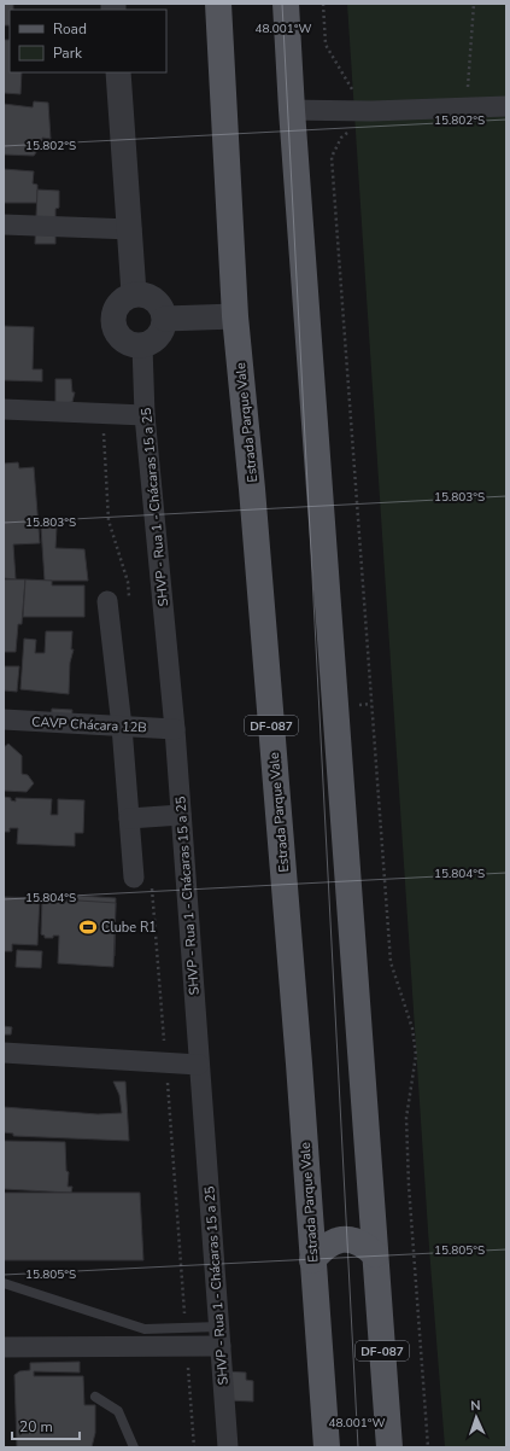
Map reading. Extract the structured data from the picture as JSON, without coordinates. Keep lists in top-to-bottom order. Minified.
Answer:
{"streets":{"main road":["Estrada Parque Vale","DF-087"],"street":["SHVP - Rua 1 - Chácaras 15 a 25","CAVP Chácara 12B"]},"crossings":[["SHVP - Rua 1 - Chácaras 15 a 25","CAVP Chácara 12B"]],"places":{"sports":["Clube R1"]},"legend":["Road","Park"],"scale_bar":"20 m","north":"top","coordinates":["48.001°W","15.802°S","15.803°S","15.804°S","15.805°S"]}
